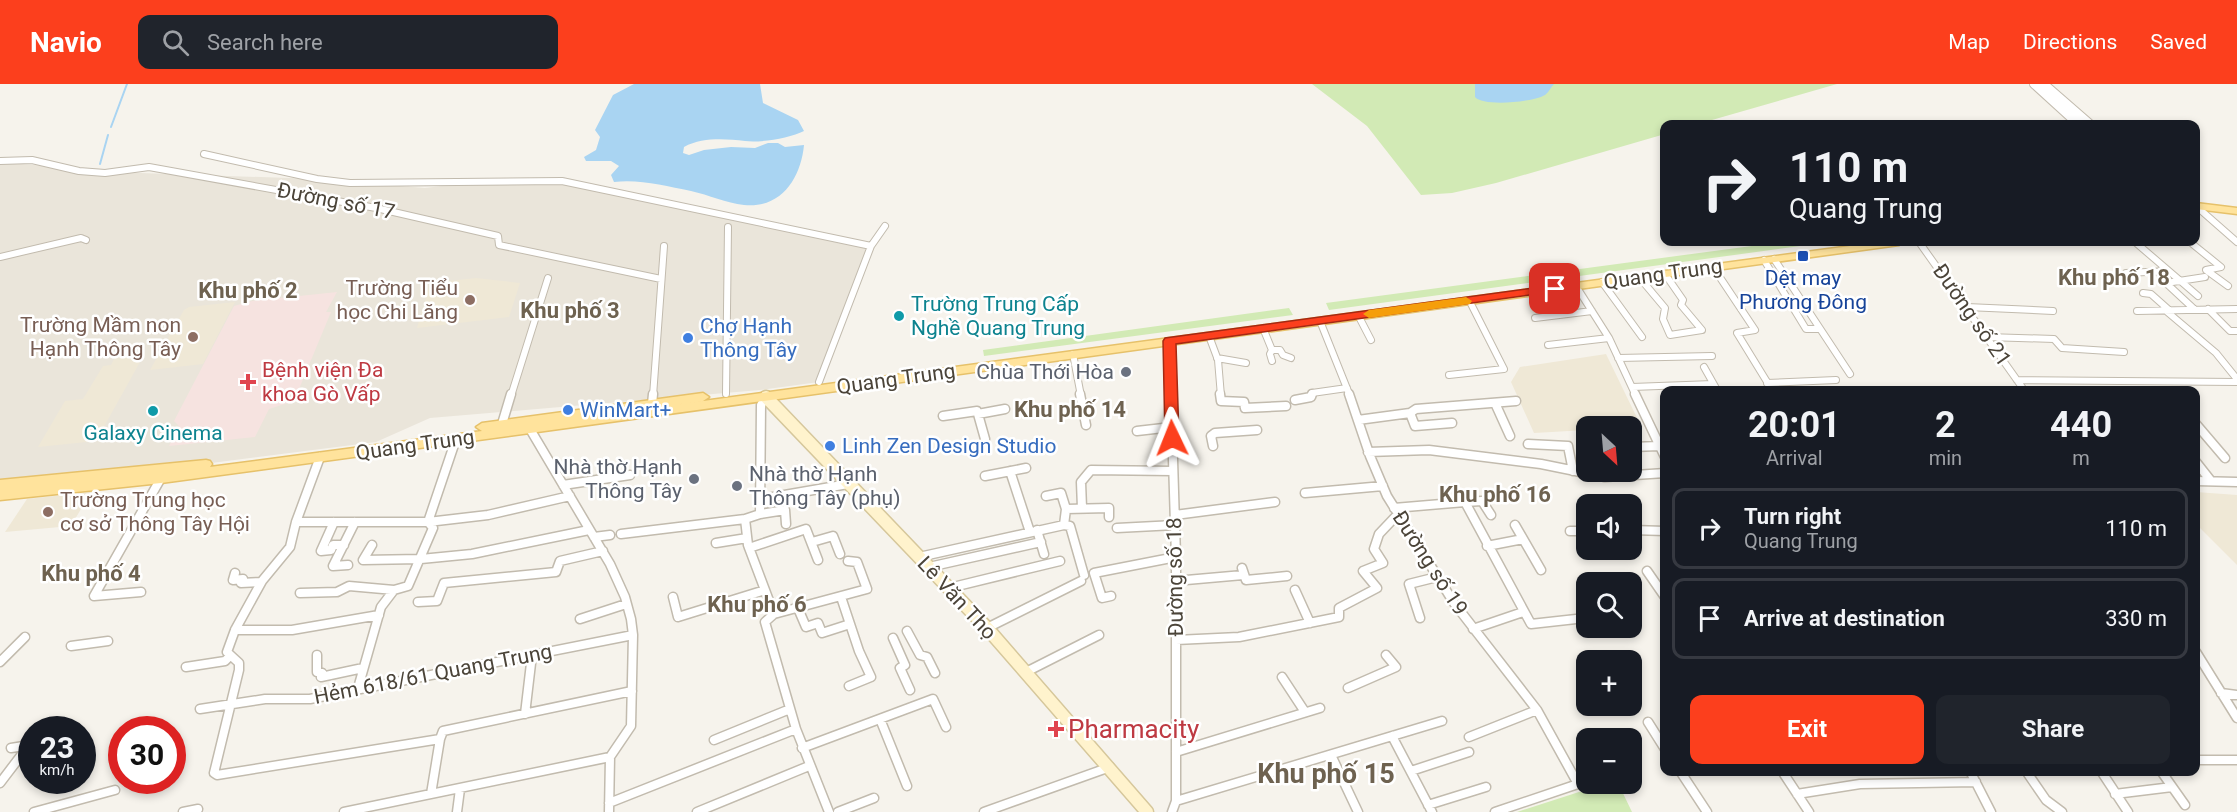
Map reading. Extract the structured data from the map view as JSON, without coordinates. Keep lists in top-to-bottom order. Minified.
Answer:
{"streets":{"main road":["Quang Trung","Lê Văn Thọ"],"street":["Đường số 17","Đường số 21","Đường số 19","Đường số 18","Hẻm 618/61 Quang Trung"]},"crossings":[["Quang Trung","Đường số 19"],["Quang Trung","Đường số 18"],["Quang Trung","Lê Văn Thọ"]],"districts":["Khu phố 18","Khu phố 2","Khu phố 3","Khu phố 14","Khu phố 16","Khu phố 4","Khu phố 6","Khu phố 15"],"places":{"transit":["Dệt may Phương Đông"],"other":["Trường Tiểu học Chi Lăng","Trường Trung Cấp Nghề Quang Trung","Trường Mầm non Hạnh Thông Tây","Chợ Hạnh Thông Tây","Chùa Thới Hòa","WinMart+","Galaxy Cinema","Linh Zen Design Studio","Nhà thờ Hạnh Thông Tây","Nhà thờ Hạnh Thông Tây (phụ)","Trường Trung học cơ sở Thông Tây Hội"],"health":["Bệnh viện Đa khoa Gò Vấp","Pharmacity"]},"north":"bottom right","page":{"header":"Navio","search":"Search here","nav":["Map","Directions","Saved"],"turn":["110 m","Quang Trung"],"eta":["20:01","Arrival","2","min","440","m"],"map_buttons":["+","−"],"list":[{"name":"Turn right","note":"Quang Trung","value":"110 m"},{"name":"Arrive at destination","value":"330 m"}],"buttons":["Exit","Share"],"speed":"23 km/h","limit":"30"}}
